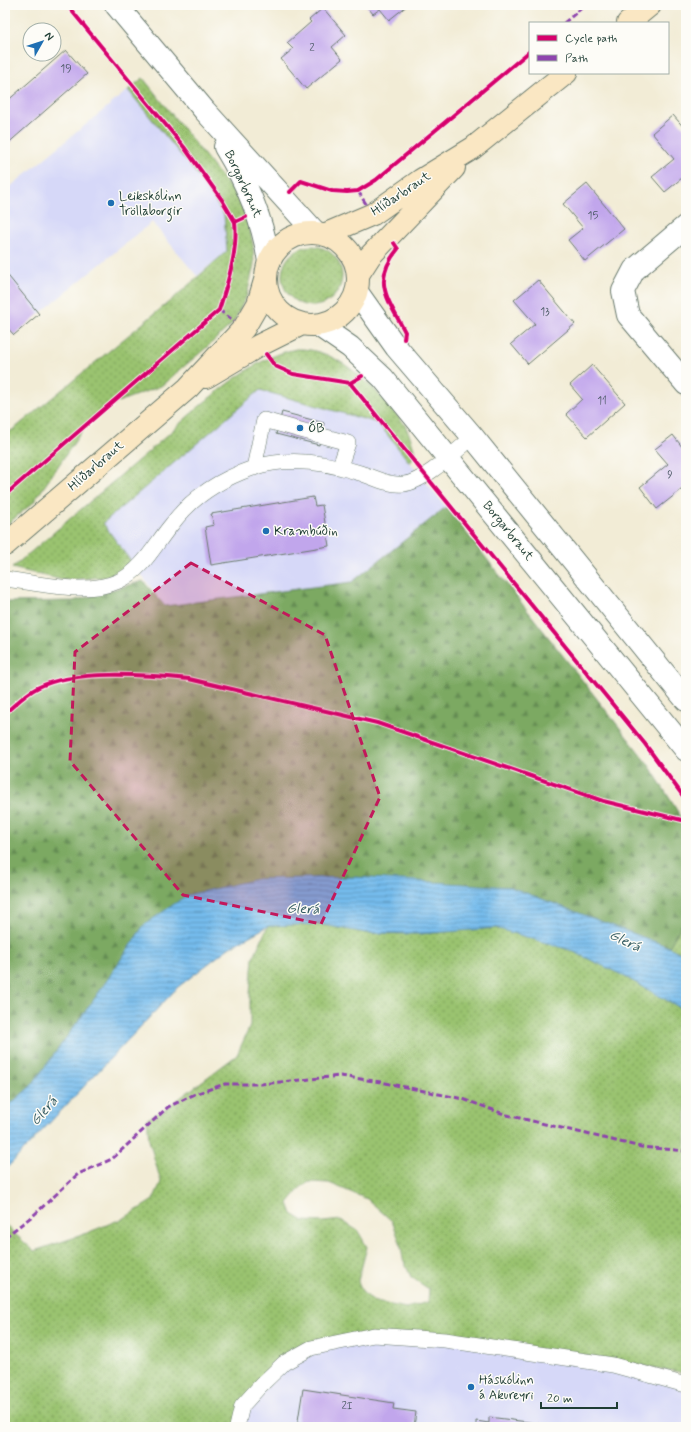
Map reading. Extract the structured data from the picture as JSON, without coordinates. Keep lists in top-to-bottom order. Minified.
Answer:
{"streets":{"main road":["Hlíðarbraut"],"street":["Borgarbraut"]},"crossings":[["Borgarbraut","Hlíðarbraut"]],"water":["Glerá"],"places":["Leikskólinn Tröllaborgir","ÓB","Krambúðin","Háskólinn á Akureyri"],"house_numbers":["2","19","15","13","11","9","2I"],"legend":["Cycle path","Path"],"scale_bar":"20 m","north":"top right"}
